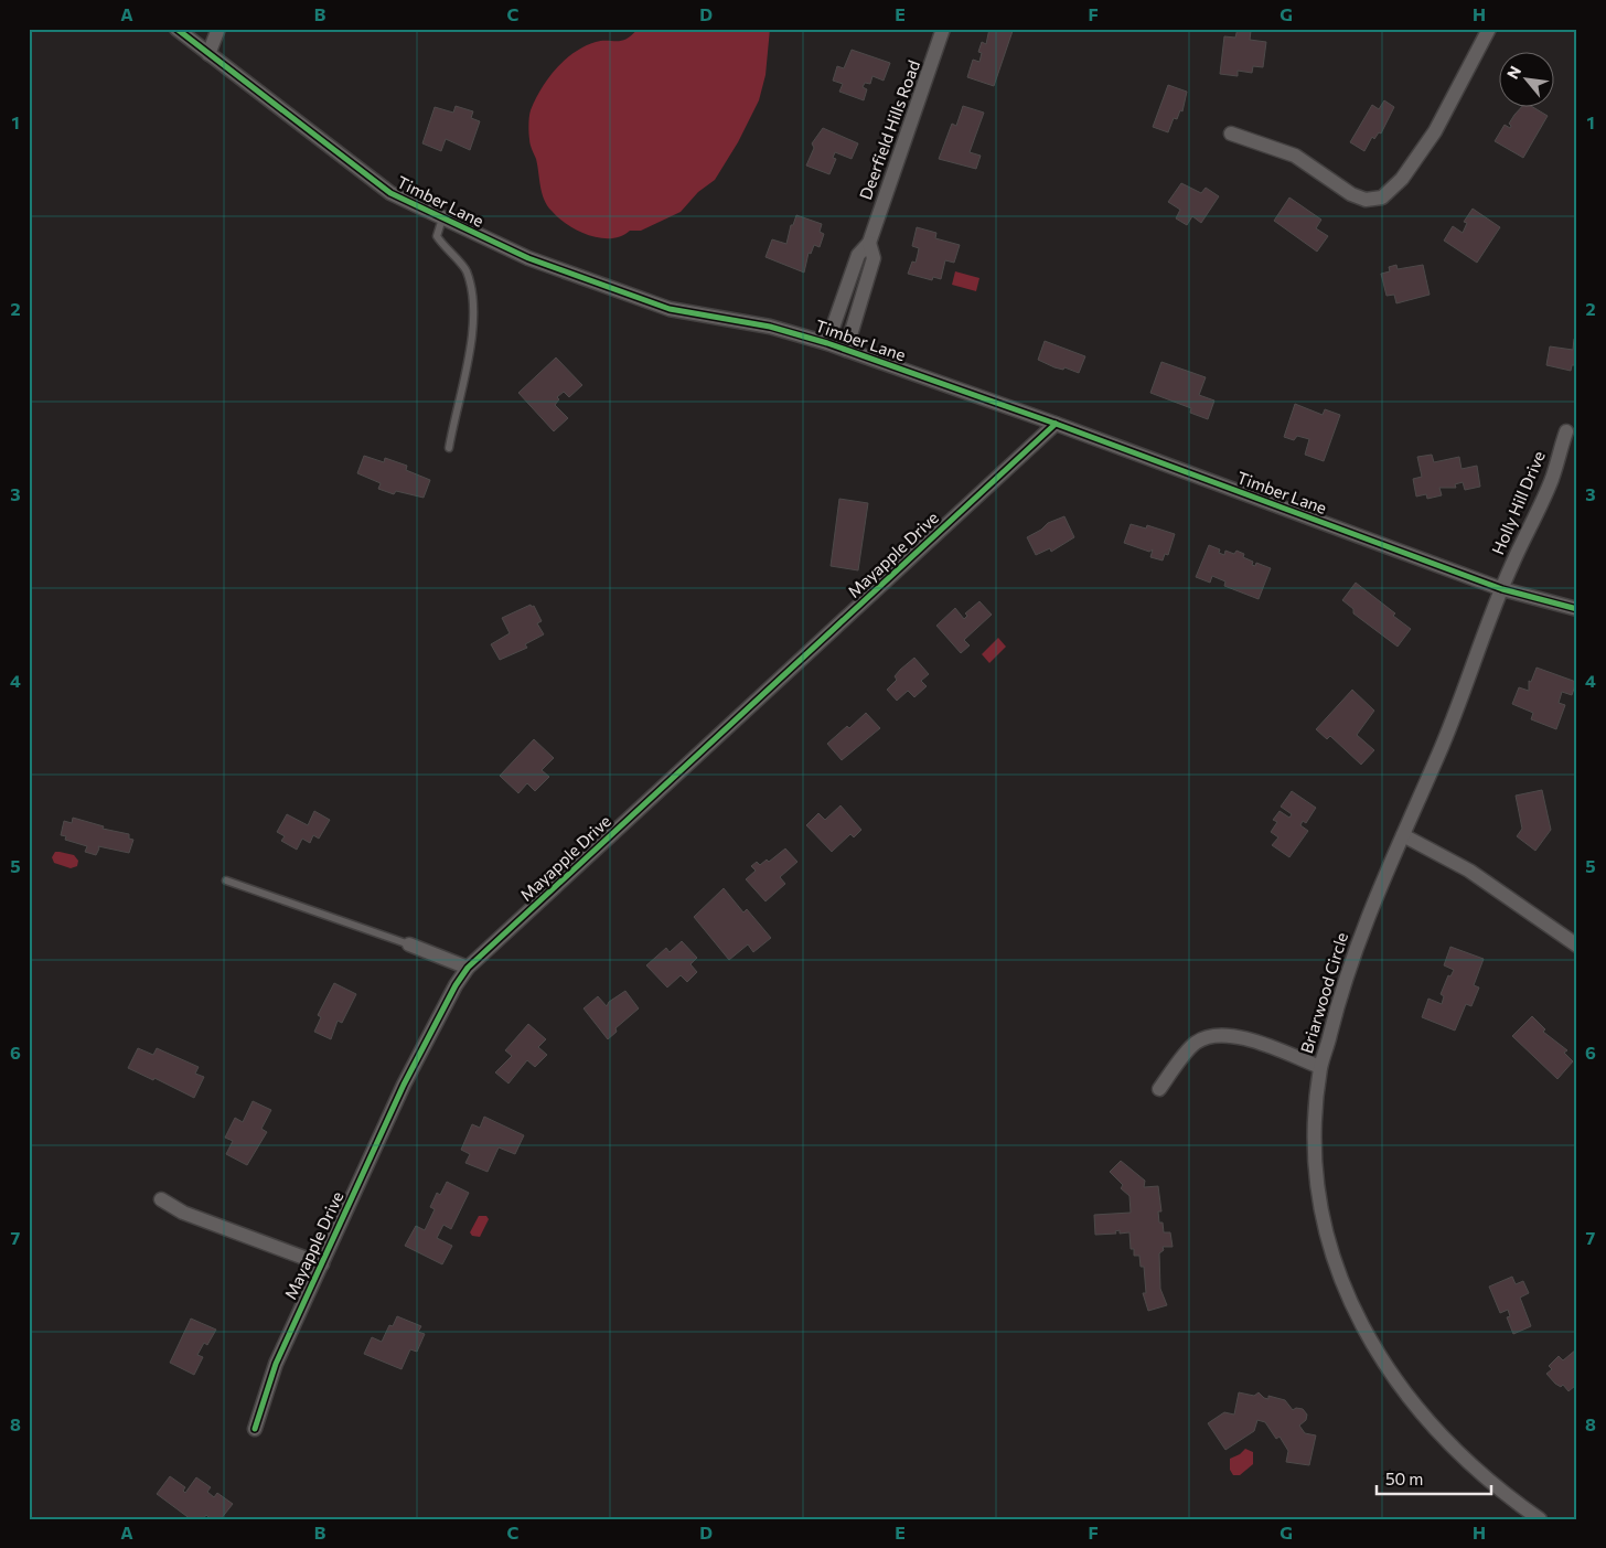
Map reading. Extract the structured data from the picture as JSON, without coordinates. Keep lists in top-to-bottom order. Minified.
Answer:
{"streets":{"street":["Deerfield Hills Road","Timber Lane","Holly Hill Drive","Mayapple Drive","Briarwood Circle"]},"crossings":[["Deerfield Hills Road","Timber Lane"],["Timber Lane","Holly Hill Drive"],["Timber Lane","Mayapple Drive"],["Timber Lane","Briarwood Circle"],["Holly Hill Drive","Briarwood Circle"]],"scale_bar":"50 m","north":"top left","grid":{"columns":["A","B","C","D","E","F","G","H"],"rows":["1","2","3","4","5","6","7","8"]}}
